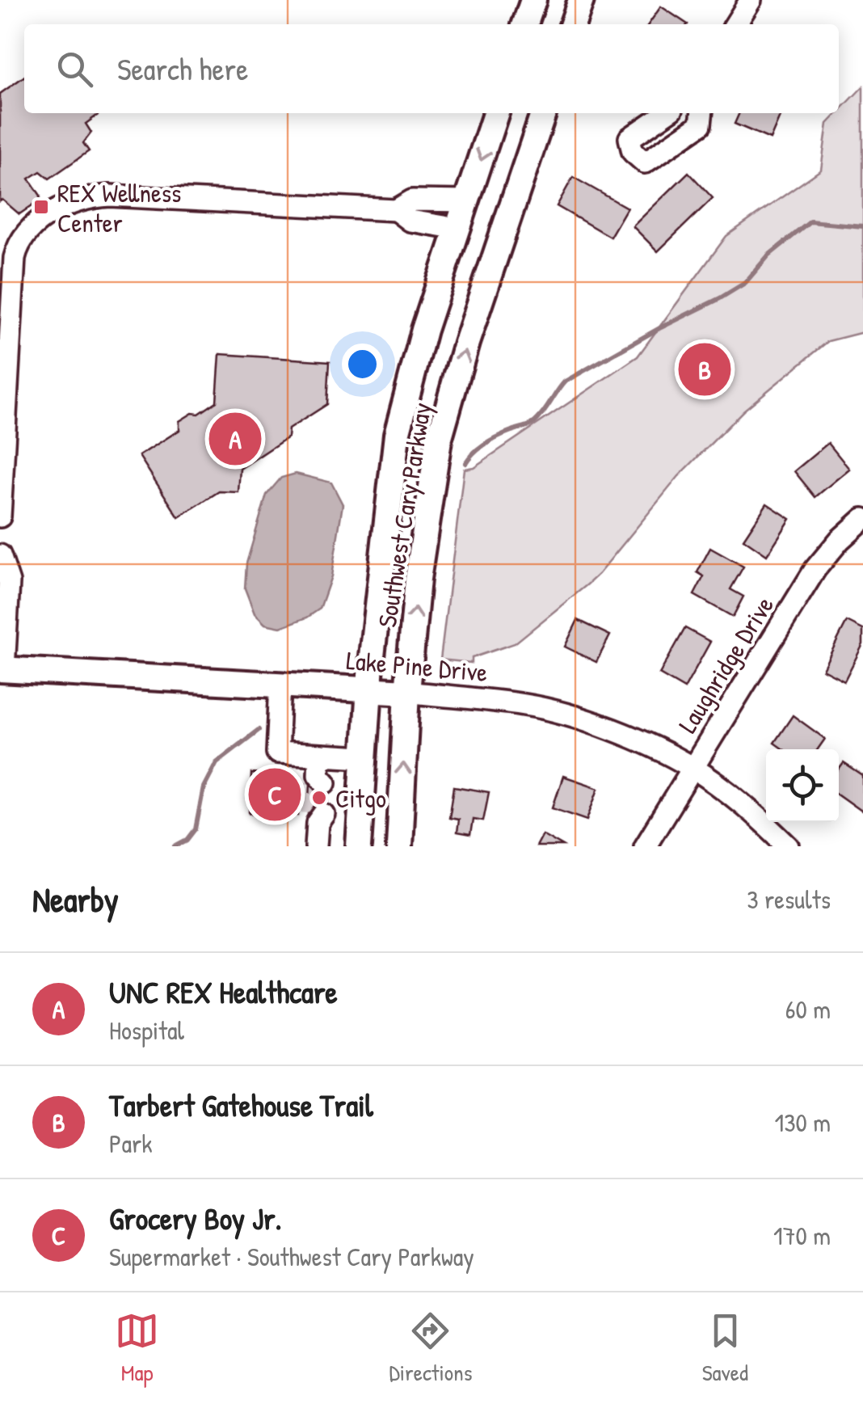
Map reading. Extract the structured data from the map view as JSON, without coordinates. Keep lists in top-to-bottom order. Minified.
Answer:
{"streets":{"main road":["Southwest Cary Parkway","Lake Pine Drive"],"street":["Laughridge Drive"]},"crossings":[["Southwest Cary Parkway","Lake Pine Drive"],["Laughridge Drive","Lake Pine Drive"]],"places":{"transit":["REX Wellness Center"],"other":["Citgo"]},"page":{"search":"Search here","pins":["B","A","C"],"heading":["Nearby","3 results"],"list":[{"mark":"A","name":"UNC REX Healthcare","note":"Hospital","value":"60 m"},{"mark":"B","name":"Tarbert Gatehouse Trail","note":"Park","value":"130 m"},{"mark":"C","name":"Grocery Boy Jr.","note":"Supermarket · Southwest Cary Parkway","value":"170 m"}],"nav":["Map","Directions","Saved"]}}
